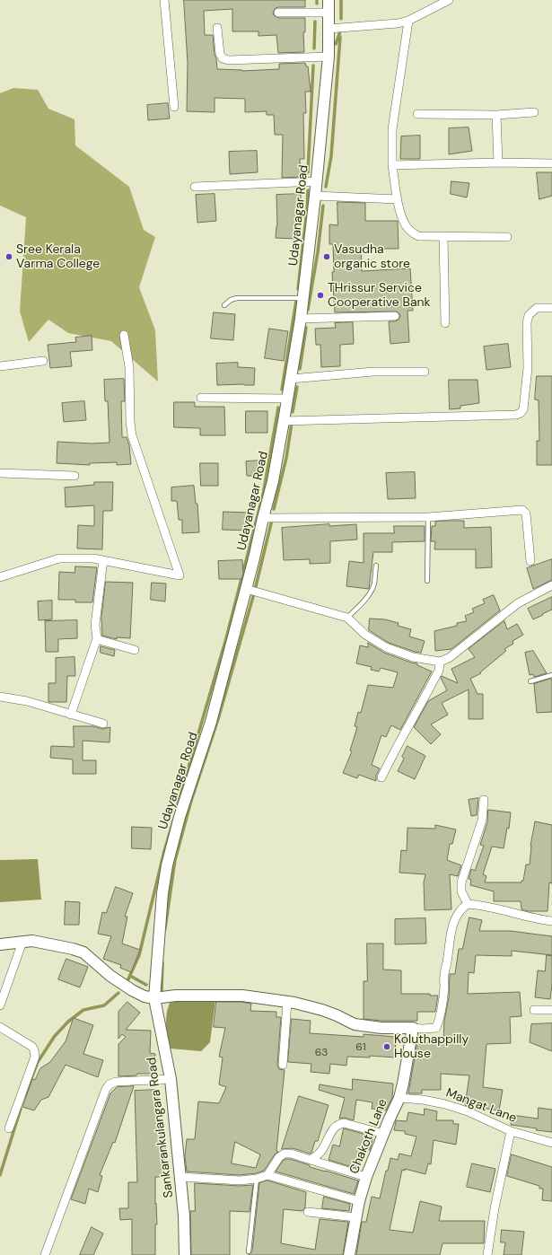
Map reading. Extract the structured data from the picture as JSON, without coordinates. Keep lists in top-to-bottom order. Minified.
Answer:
{"streets":{"street":["Udayanagar Road","Mangat Lane","Sankarankulangara Road","Chakoth Lane"]},"crossings":[["Udayanagar Road","Sankarankulangara Road"],["Mangat Lane","Chakoth Lane"]],"places":["Sree Kerala Varma College","Vasudha organic store","THrissur Service Cooperative Bank","Koluthappilly House"],"house_numbers":["61","63"]}
